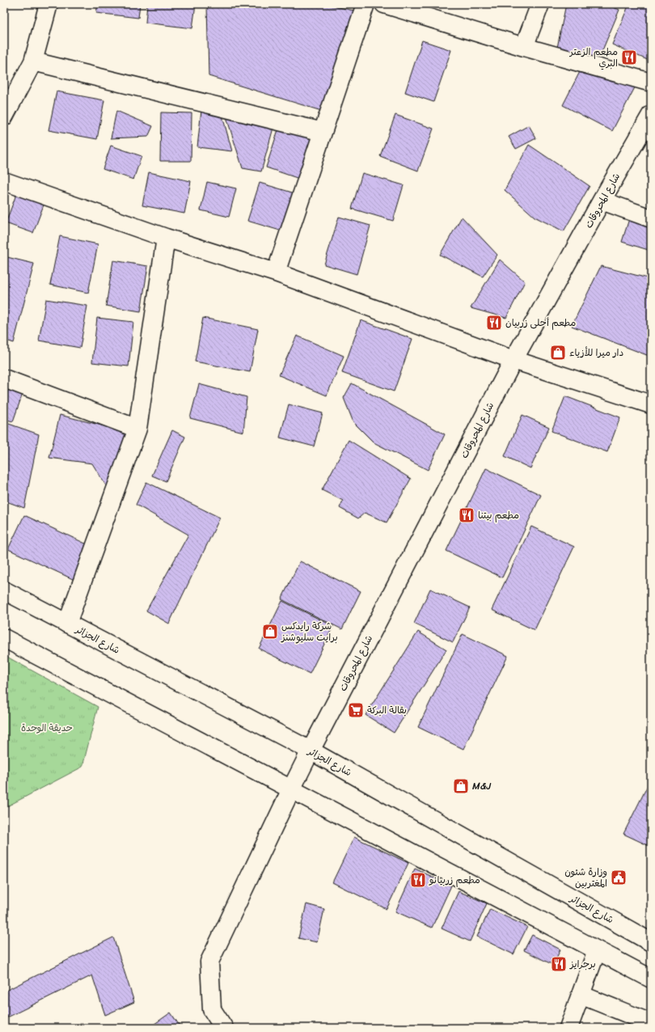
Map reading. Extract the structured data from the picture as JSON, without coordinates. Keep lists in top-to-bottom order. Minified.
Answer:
{"streets":{"street":["شارع المحروقات","شارع الجزائر"]},"crossings":[["شارع المحروقات","شارع الجزائر"]],"parks":["حديقة الوحدة"],"places":{"restaurant":["مطعم الزعتر البري","مطعم أحلى زربيان","مطعم بيتنا","مطعم زربيانو","برجرايز"],"shop":["دار ميرا للأزياء","شركة رايدكس برايت سليوشنز","M&J"],"supermarket":["بقالة البركة"],"public building":["وزارة شئون المغتربين"]}}
